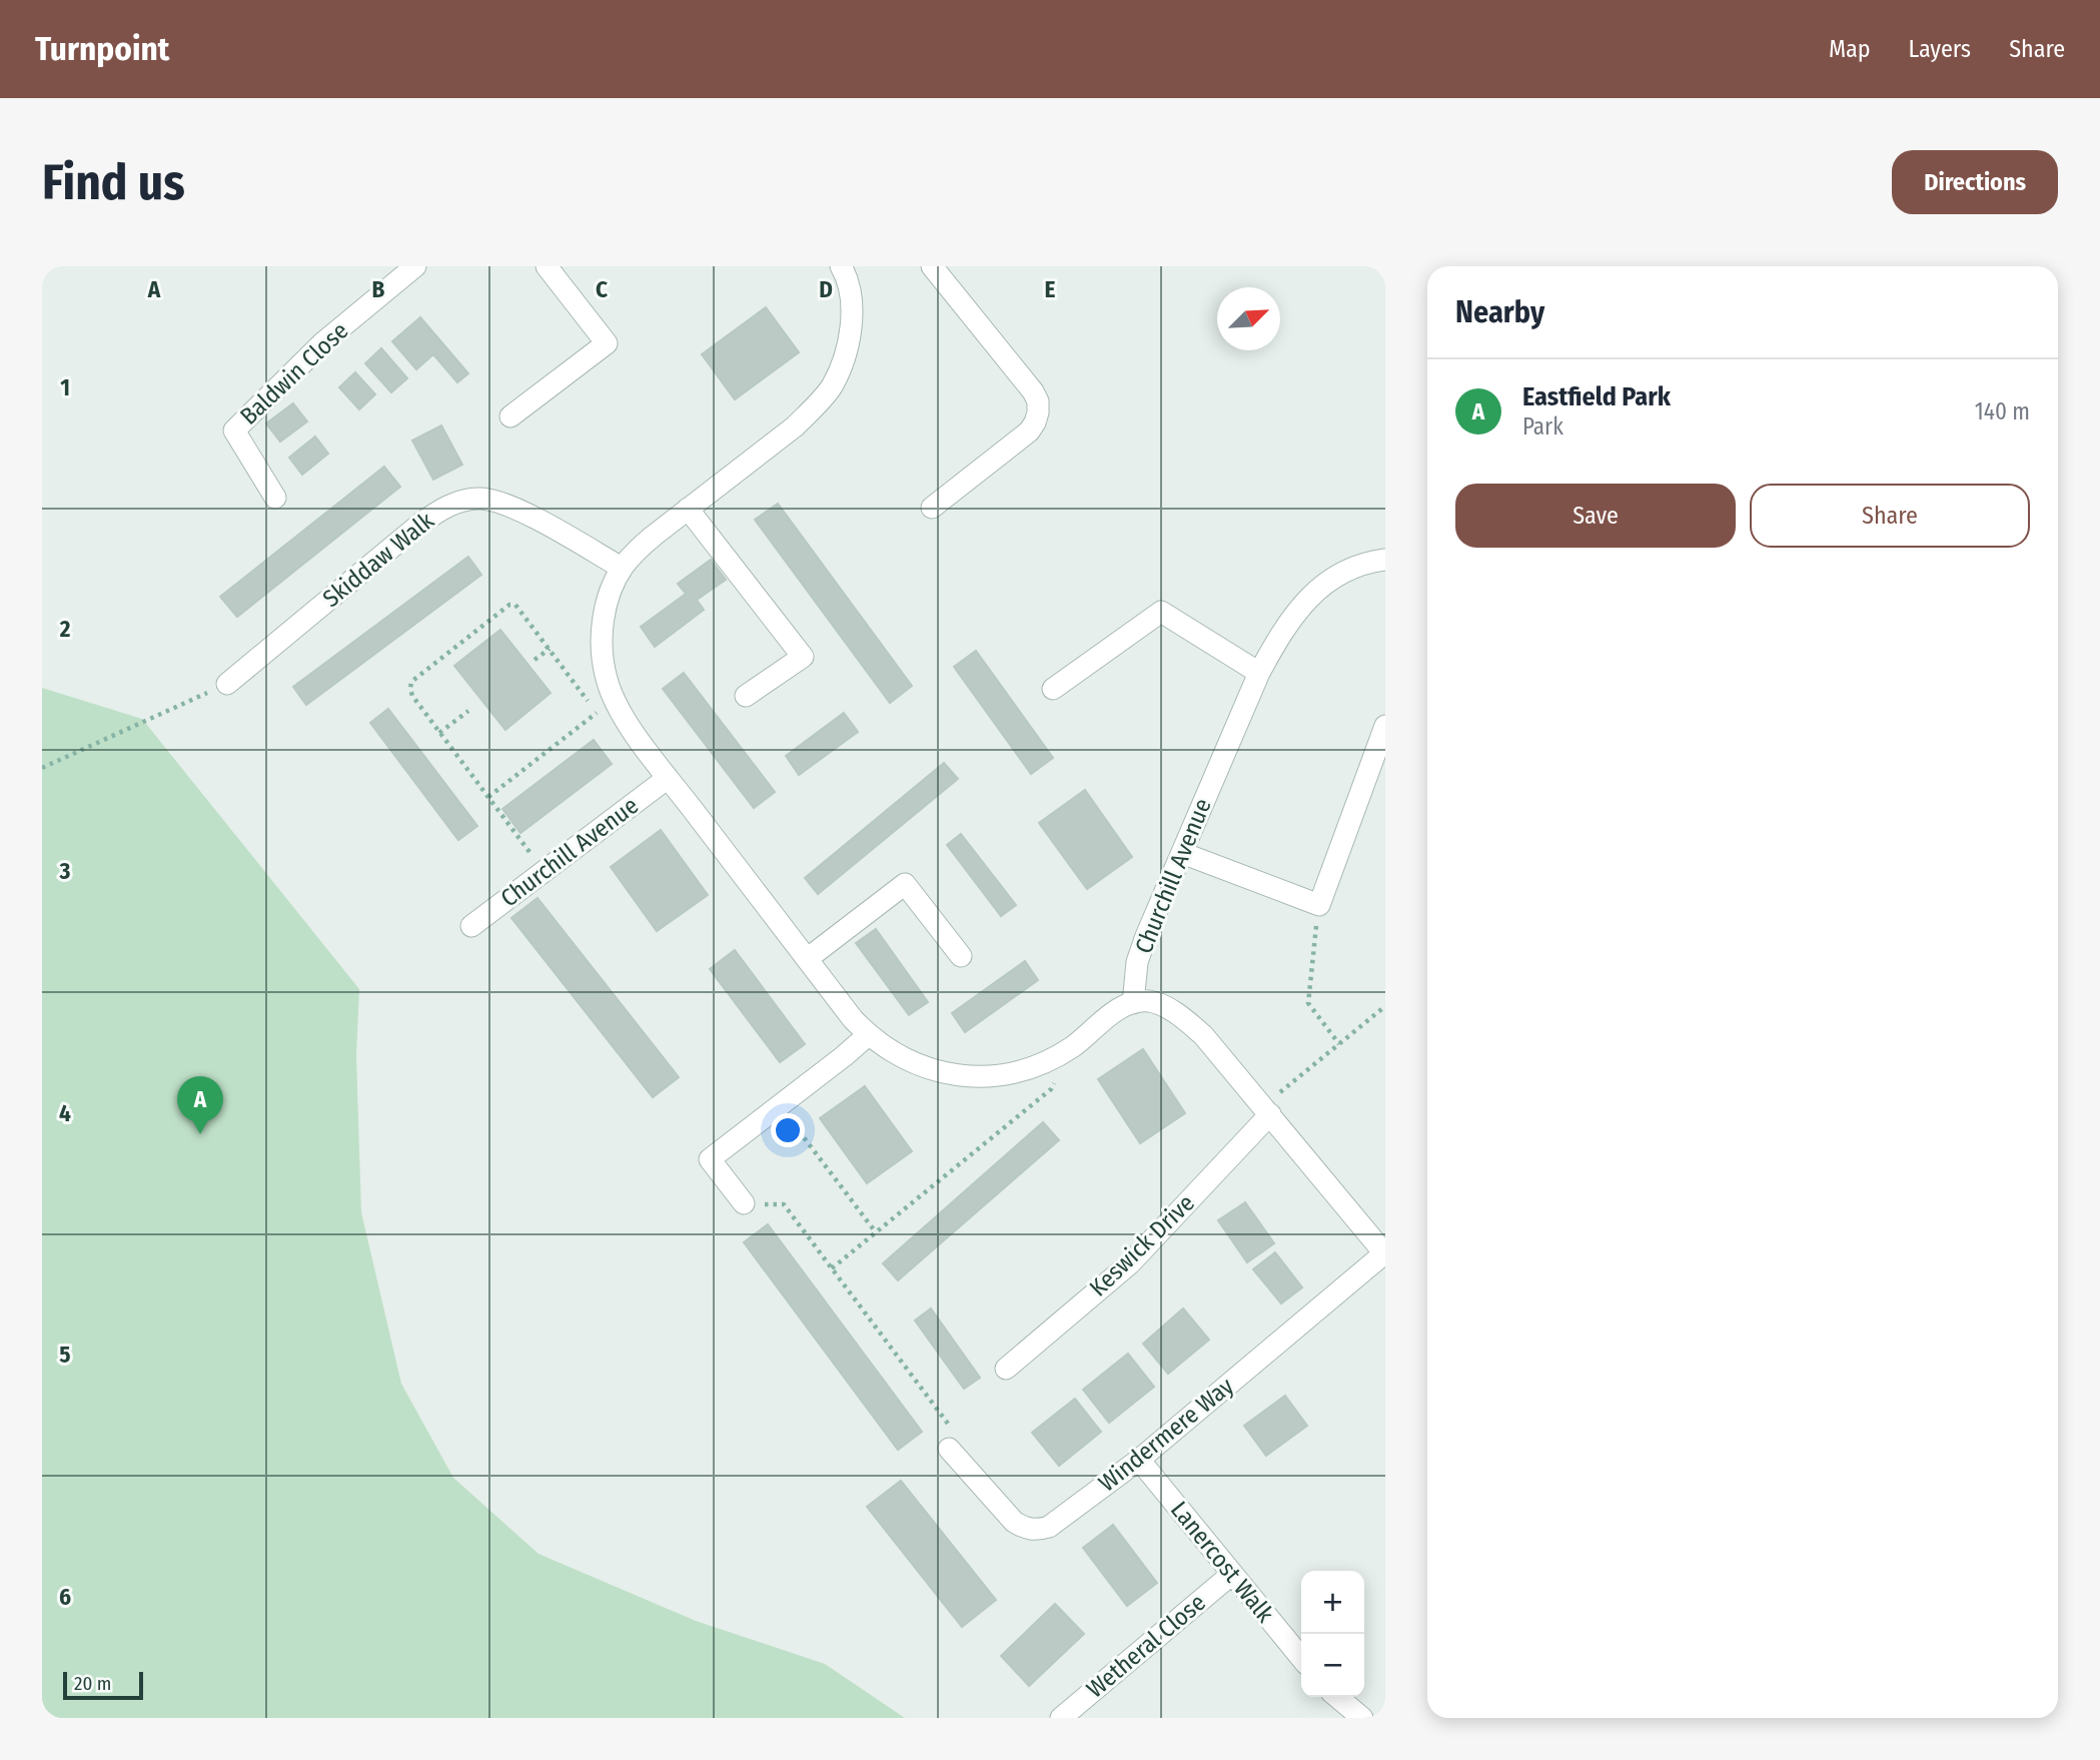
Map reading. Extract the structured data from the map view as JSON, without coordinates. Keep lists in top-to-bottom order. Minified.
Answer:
{"streets":{"street":["Baldwin Close","Skiddaw Walk","Churchill Avenue","Keswick Drive","Windermere Way","Lanercost Walk","Wetheral Close"]},"crossings":[["Windermere Way","Lanercost Walk"],["Lanercost Walk","Wetheral Close"]],"scale_bar":"20 m","north":"top right","page":{"header":"Turnpoint","nav":["Map","Layers","Share"],"buttons":["Directions",["Save","Share"]],"title":"Find us","heading":"Nearby","list":[{"mark":"A","name":"Eastfield Park","note":"Park","value":"140 m"}],"pins":"A","map_buttons":["+","−"],"scale":"20 m"},"grid":{"columns":["A","B","C","D","E"],"rows":["1","2","3","4","5","6"]}}
